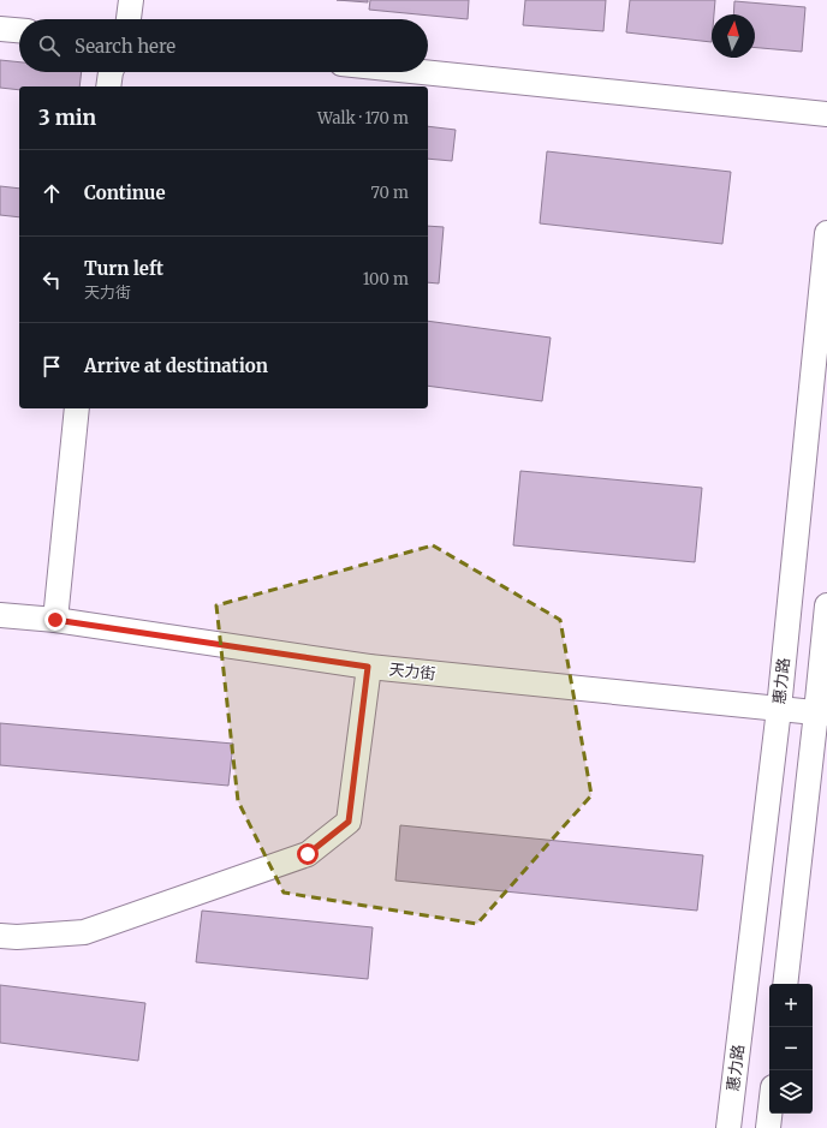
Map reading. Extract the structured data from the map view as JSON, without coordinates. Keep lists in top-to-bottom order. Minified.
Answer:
{"streets":{"street":["天力街","惠力路"]},"crossings":[["天力街","惠力路"]],"north":"top","page":{"search":"Search here","heading":["3 min","Walk · 170 m"],"list":[["Continue","70 m"],["Turn left","天力街","100 m"],"Arrive at destination"],"map_buttons":["+","−"]}}
